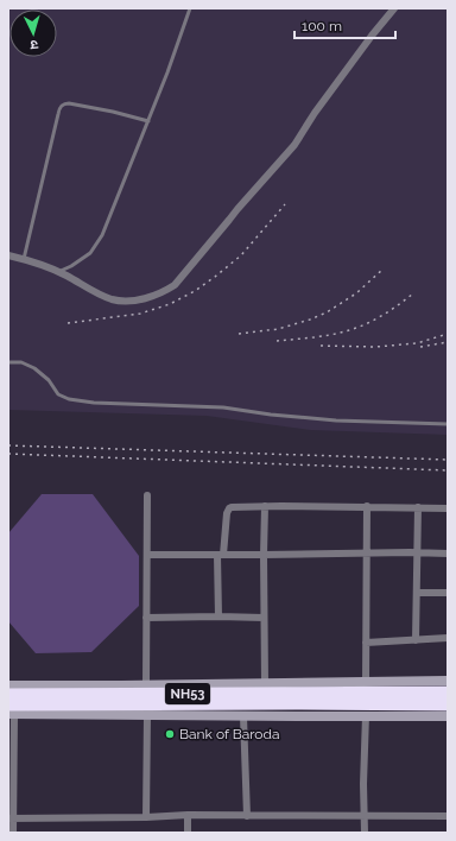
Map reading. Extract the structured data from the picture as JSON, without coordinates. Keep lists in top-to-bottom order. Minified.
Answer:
{"streets":{"highway":["NH53"]},"places":["Bank of Baroda"],"scale_bar":"100 m","north":"bottom"}
